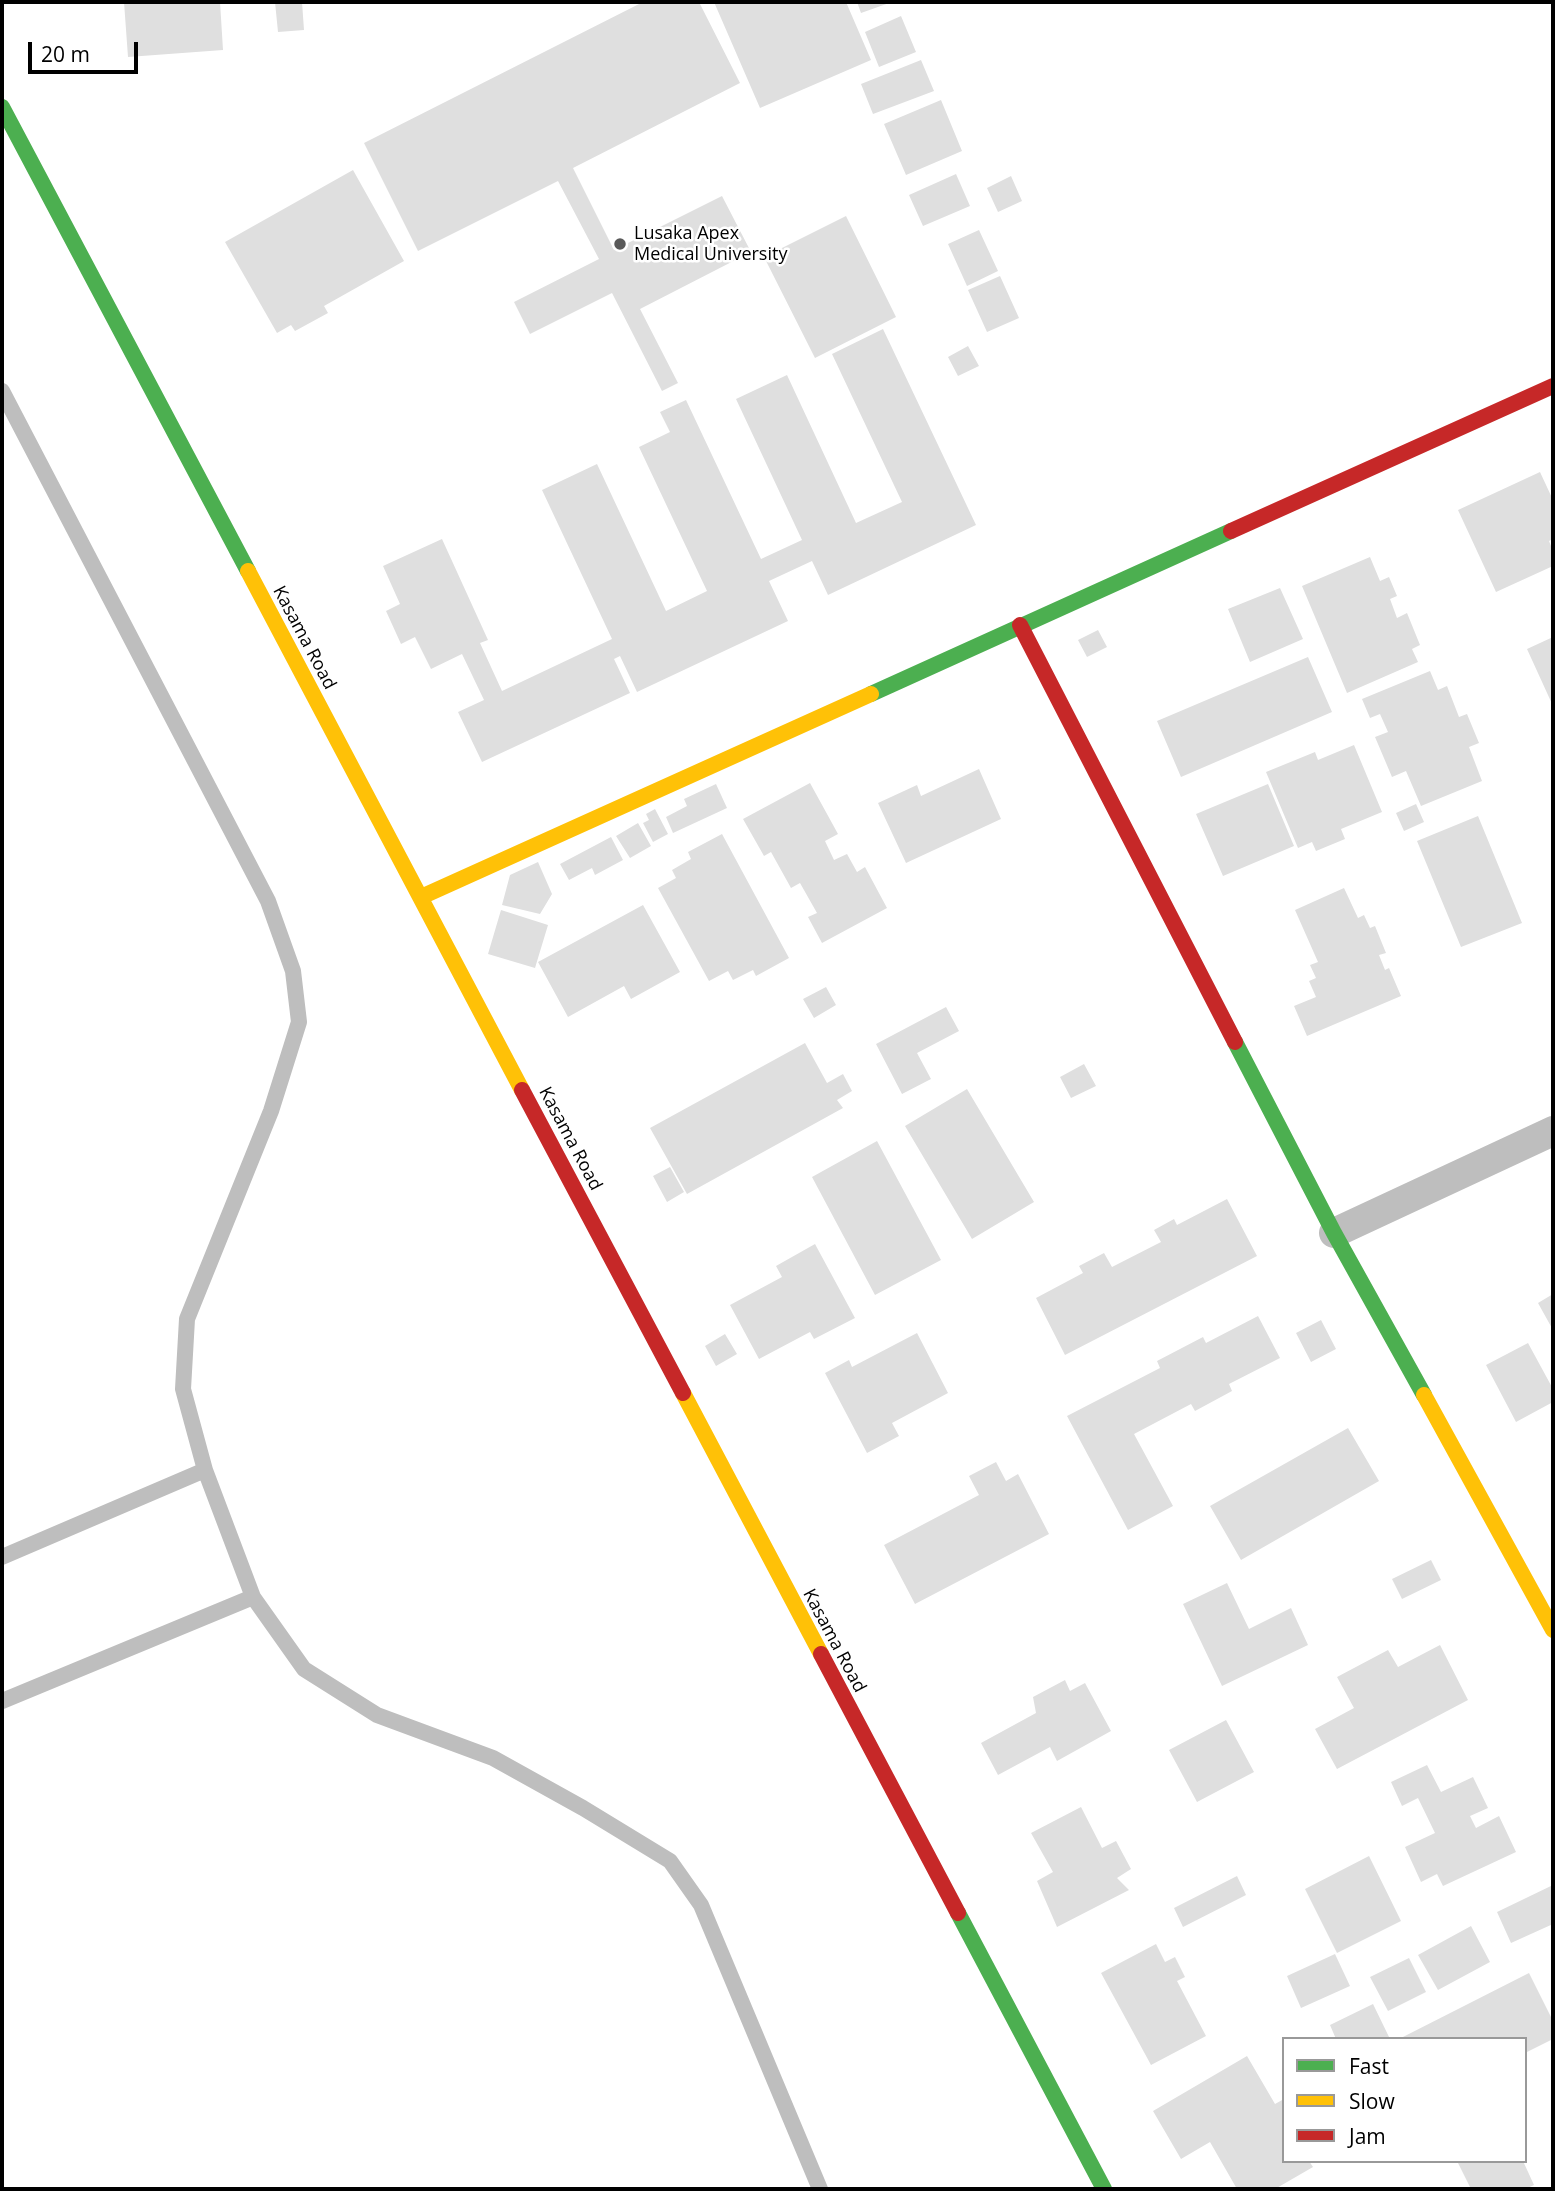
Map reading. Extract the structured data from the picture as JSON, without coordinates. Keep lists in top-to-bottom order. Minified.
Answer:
{"streets":{"street":["Kasama Road"]},"places":["Lusaka Apex Medical University"],"legend":["Fast","Slow","Jam"],"scale_bar":"20 m"}
